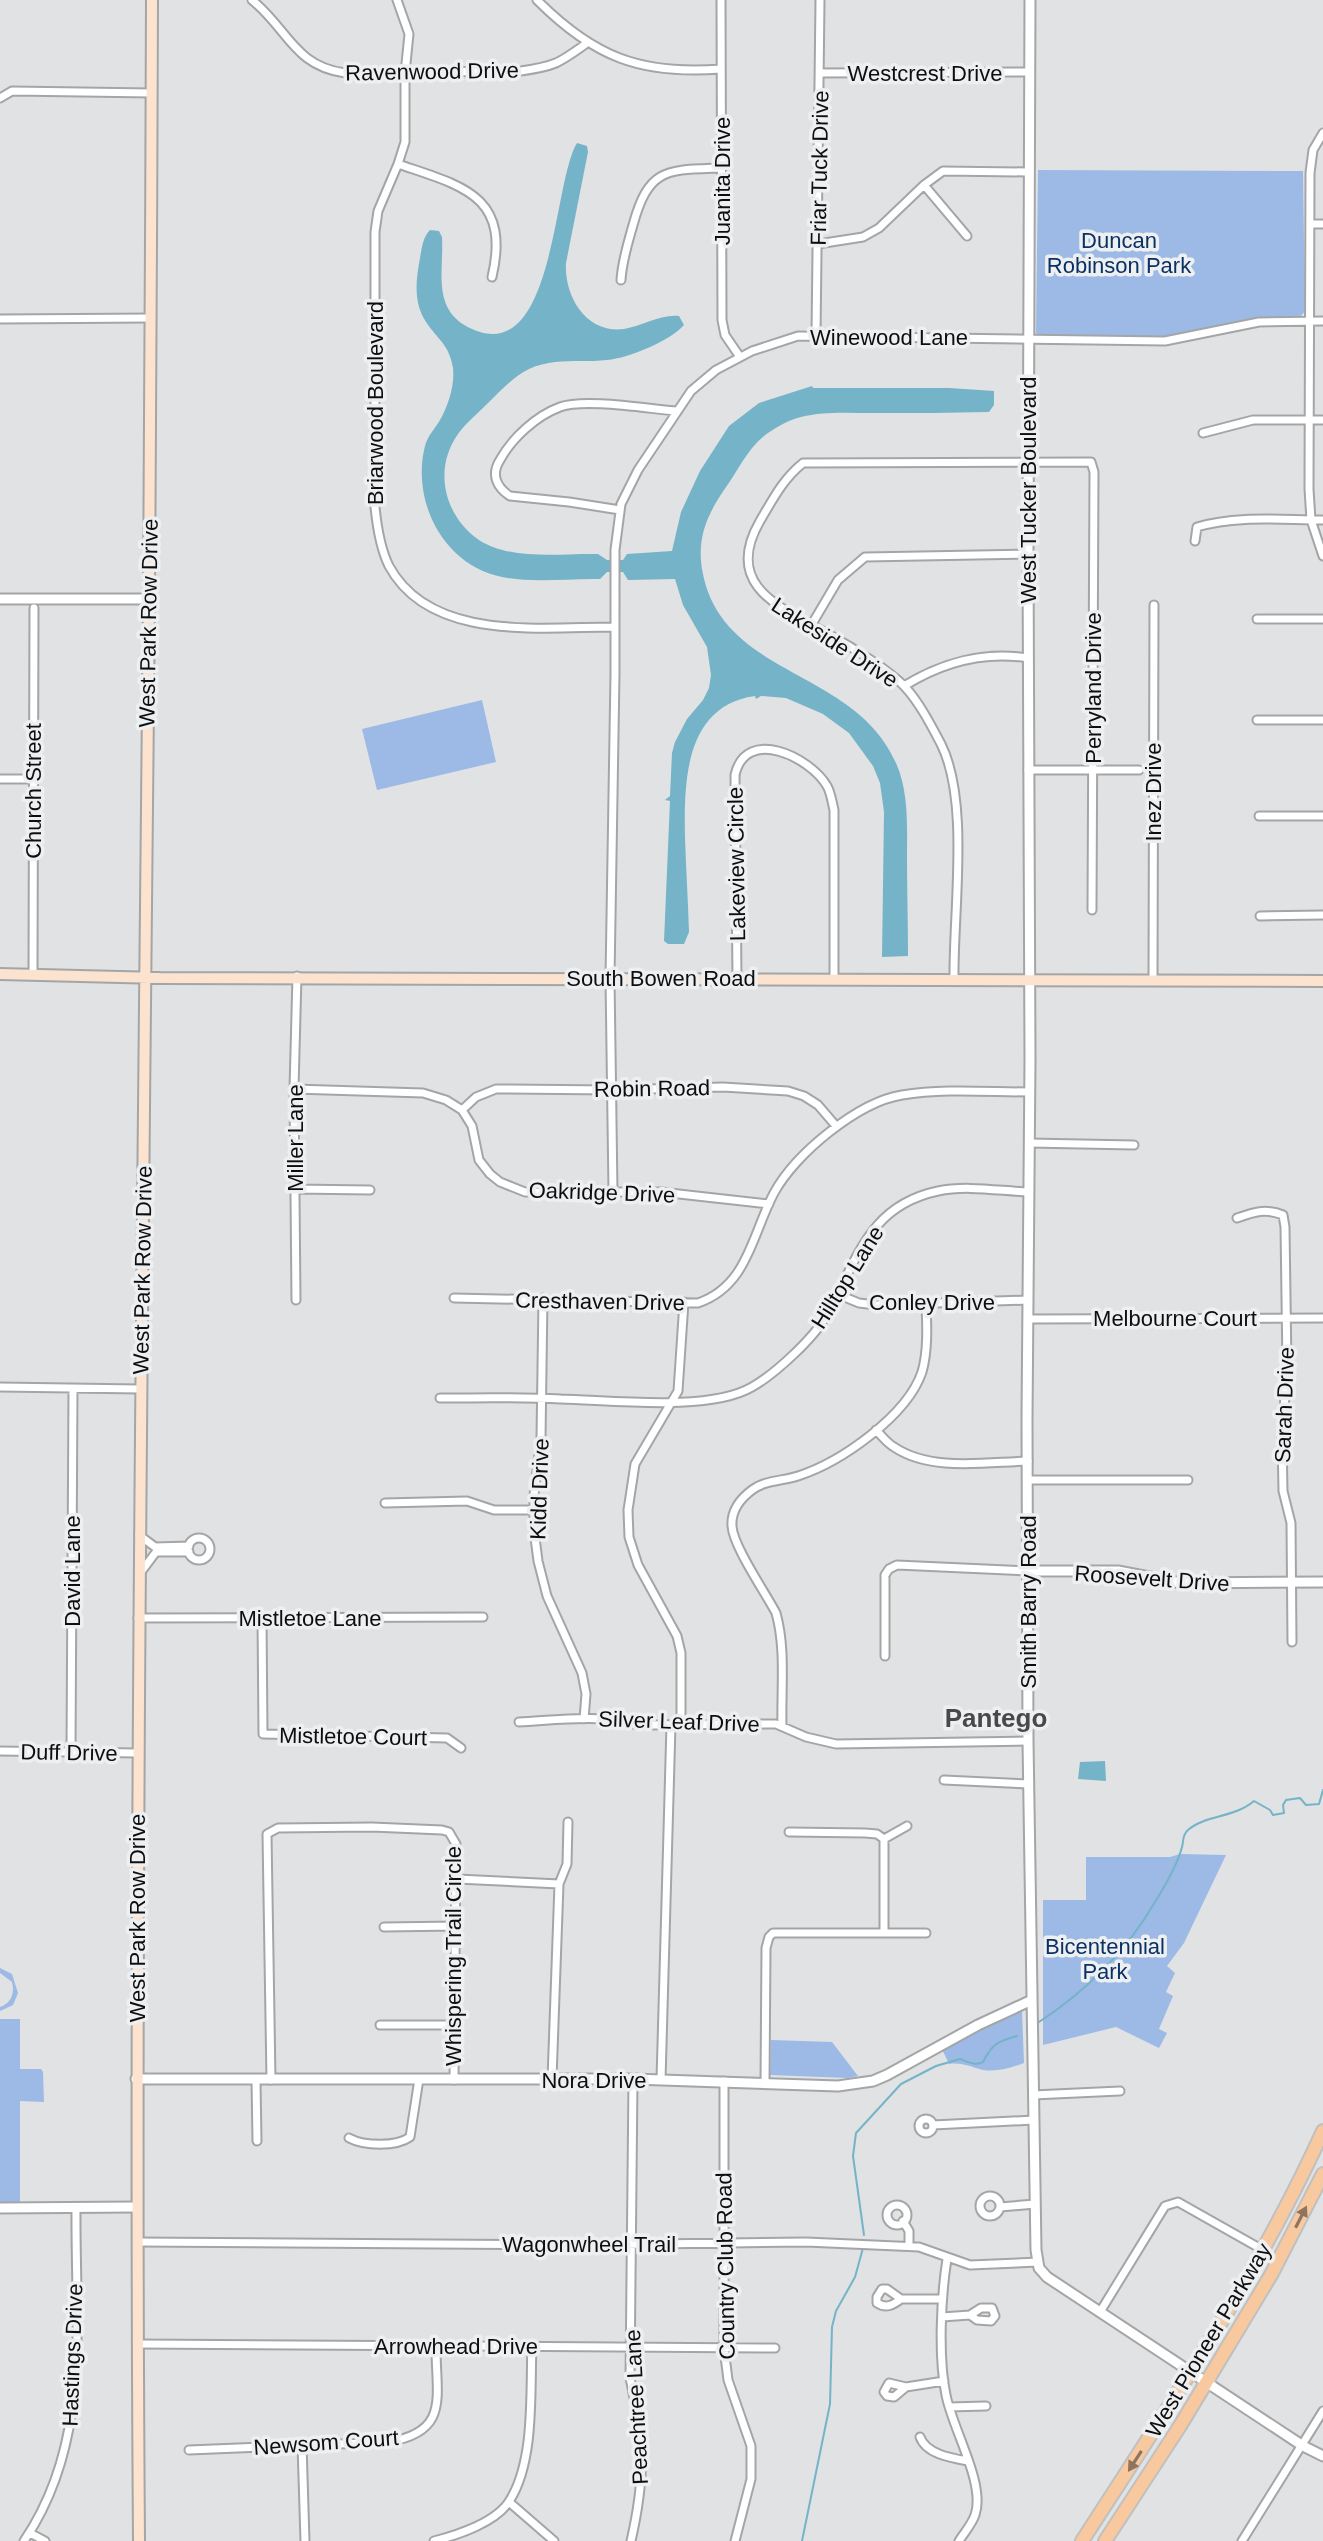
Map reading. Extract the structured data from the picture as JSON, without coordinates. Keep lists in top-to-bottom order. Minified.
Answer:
{"streets":{"main road":["West Park Row Drive","South Bowen Road","West Pioneer Parkway"],"street":["Ravenwood Drive","Westcrest Drive","Friar Tuck Drive","Juanita Drive","Winewood Lane","Briarwood Boulevard","West Tucker Boulevard","Lakeside Drive","Perryland Drive","Church Street","Inez Drive","Lakeview Circle","Robin Road","Miller Lane","Oakridge Drive","Hilltop Lane","Cresthaven Drive","Conley Drive","Melbourne Court","Sarah Drive","Kidd Drive","David Lane","Roosevelt Drive","Smith Barry Road","Mistletoe Lane","Silver Leaf Drive","Mistletoe Court","Duff Drive","Whispering Trail Circle","Nora Drive","Wagonwheel Trail","Country Club Road","Arrowhead Drive","Hastings Drive","Peachtree Lane","Newsom Court"]},"crossings":[["Ravenwood Drive","Briarwood Boulevard"],["Westcrest Drive","Friar Tuck Drive"],["Westcrest Drive","West Tucker Boulevard"],["Friar Tuck Drive","Winewood Lane"],["Juanita Drive","Winewood Lane"],["Winewood Lane","Briarwood Boulevard"],["Winewood Lane","West Tucker Boulevard"],["Winewood Lane","South Bowen Road"],["Winewood Lane","Robin Road"],["Winewood Lane","Oakridge Drive"],["West Tucker Boulevard","Lakeside Drive"],["West Tucker Boulevard","South Bowen Road"],["West Tucker Boulevard","Smith Barry Road"],["West Park Row Drive","South Bowen Road"],["West Park Row Drive","Mistletoe Lane"],["West Park Row Drive","Duff Drive"],["West Park Row Drive","Nora Drive"],["West Park Row Drive","Wagonwheel Trail"],["West Park Row Drive","Arrowhead Drive"],["Lakeside Drive","Perryland Drive"],["Lakeside Drive","South Bowen Road"],["Church Street","South Bowen Road"],["Inez Drive","South Bowen Road"],["Lakeview Circle","South Bowen Road"],["South Bowen Road","Miller Lane"],["South Bowen Road","Smith Barry Road"],["Robin Road","Oakridge Drive"],["Robin Road","Cresthaven Drive"],["Oakridge Drive","Cresthaven Drive"],["Hilltop Lane","Conley Drive"],["Hilltop Lane","Kidd Drive"],["Hilltop Lane","Smith Barry Road"],["Cresthaven Drive","Kidd Drive"],["Cresthaven Drive","Smith Barry Road"],["Conley Drive","Smith Barry Road"],["Melbourne Court","Sarah Drive"],["Melbourne Court","Smith Barry Road"],["Sarah Drive","Roosevelt Drive"],["Kidd Drive","Silver Leaf Drive"],["David Lane","Duff Drive"],["Roosevelt Drive","Smith Barry Road"],["Smith Barry Road","Silver Leaf Drive"],["Smith Barry Road","Nora Drive"],["Smith Barry Road","Wagonwheel Trail"],["Mistletoe Lane","Mistletoe Court"],["Whispering Trail Circle","Nora Drive"],["Nora Drive","Country Club Road"],["Nora Drive","Peachtree Lane"],["Wagonwheel Trail","Country Club Road"],["Wagonwheel Trail","Peachtree Lane"],["Country Club Road","Arrowhead Drive"],["Arrowhead Drive","Peachtree Lane"],["Arrowhead Drive","Newsom Court"]],"districts":["Pantego"],"parks":["Duncan Robinson Park","Bicentennial Park"]}
